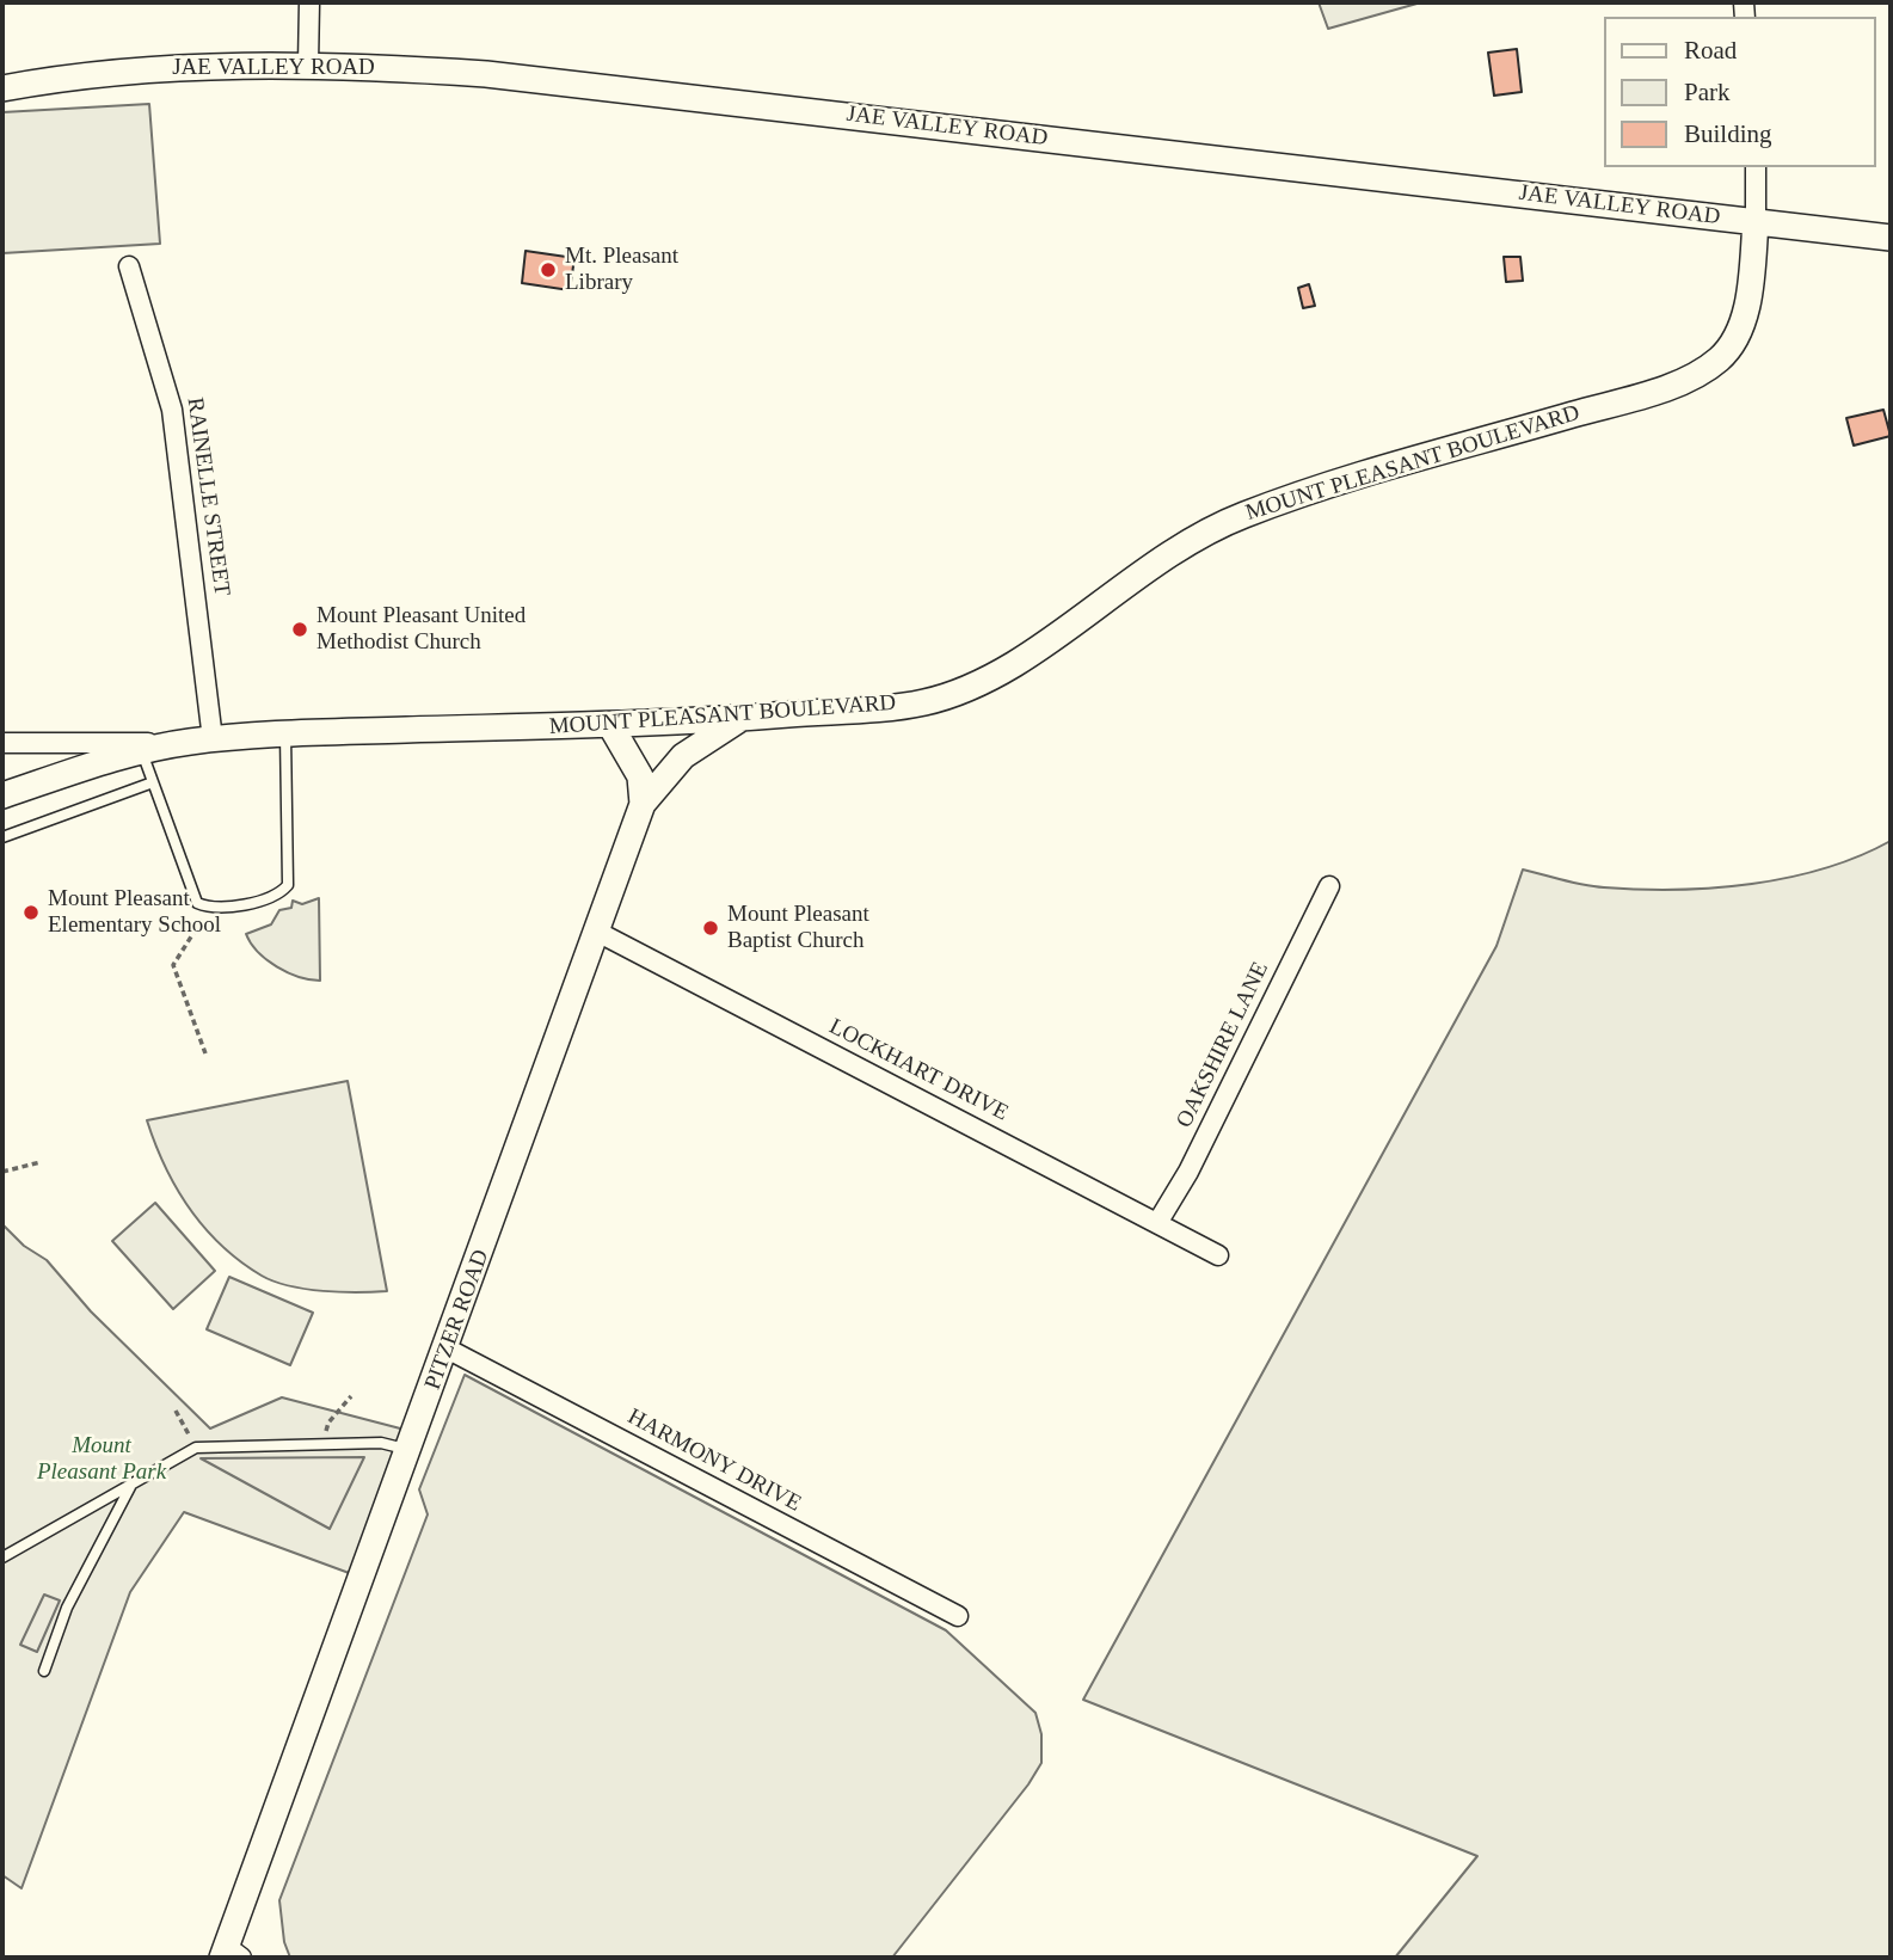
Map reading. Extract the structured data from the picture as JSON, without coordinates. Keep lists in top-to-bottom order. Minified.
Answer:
{"streets":{"street":["JAE VALLEY ROAD","MOUNT PLEASANT BOULEVARD","RAINELLE STREET","OAKSHIRE LANE","LOCKHART DRIVE","PITZER ROAD","HARMONY DRIVE"]},"crossings":[["JAE VALLEY ROAD","MOUNT PLEASANT BOULEVARD"],["MOUNT PLEASANT BOULEVARD","RAINELLE STREET"],["MOUNT PLEASANT BOULEVARD","PITZER ROAD"],["OAKSHIRE LANE","LOCKHART DRIVE"],["LOCKHART DRIVE","PITZER ROAD"],["PITZER ROAD","HARMONY DRIVE"]],"parks":["Mount Pleasant Park"],"places":["Mt. Pleasant Library","Mount Pleasant United Methodist Church","Mount Pleasant Elementary School","Mount Pleasant Baptist Church"],"legend":["Road","Park","Building"]}
